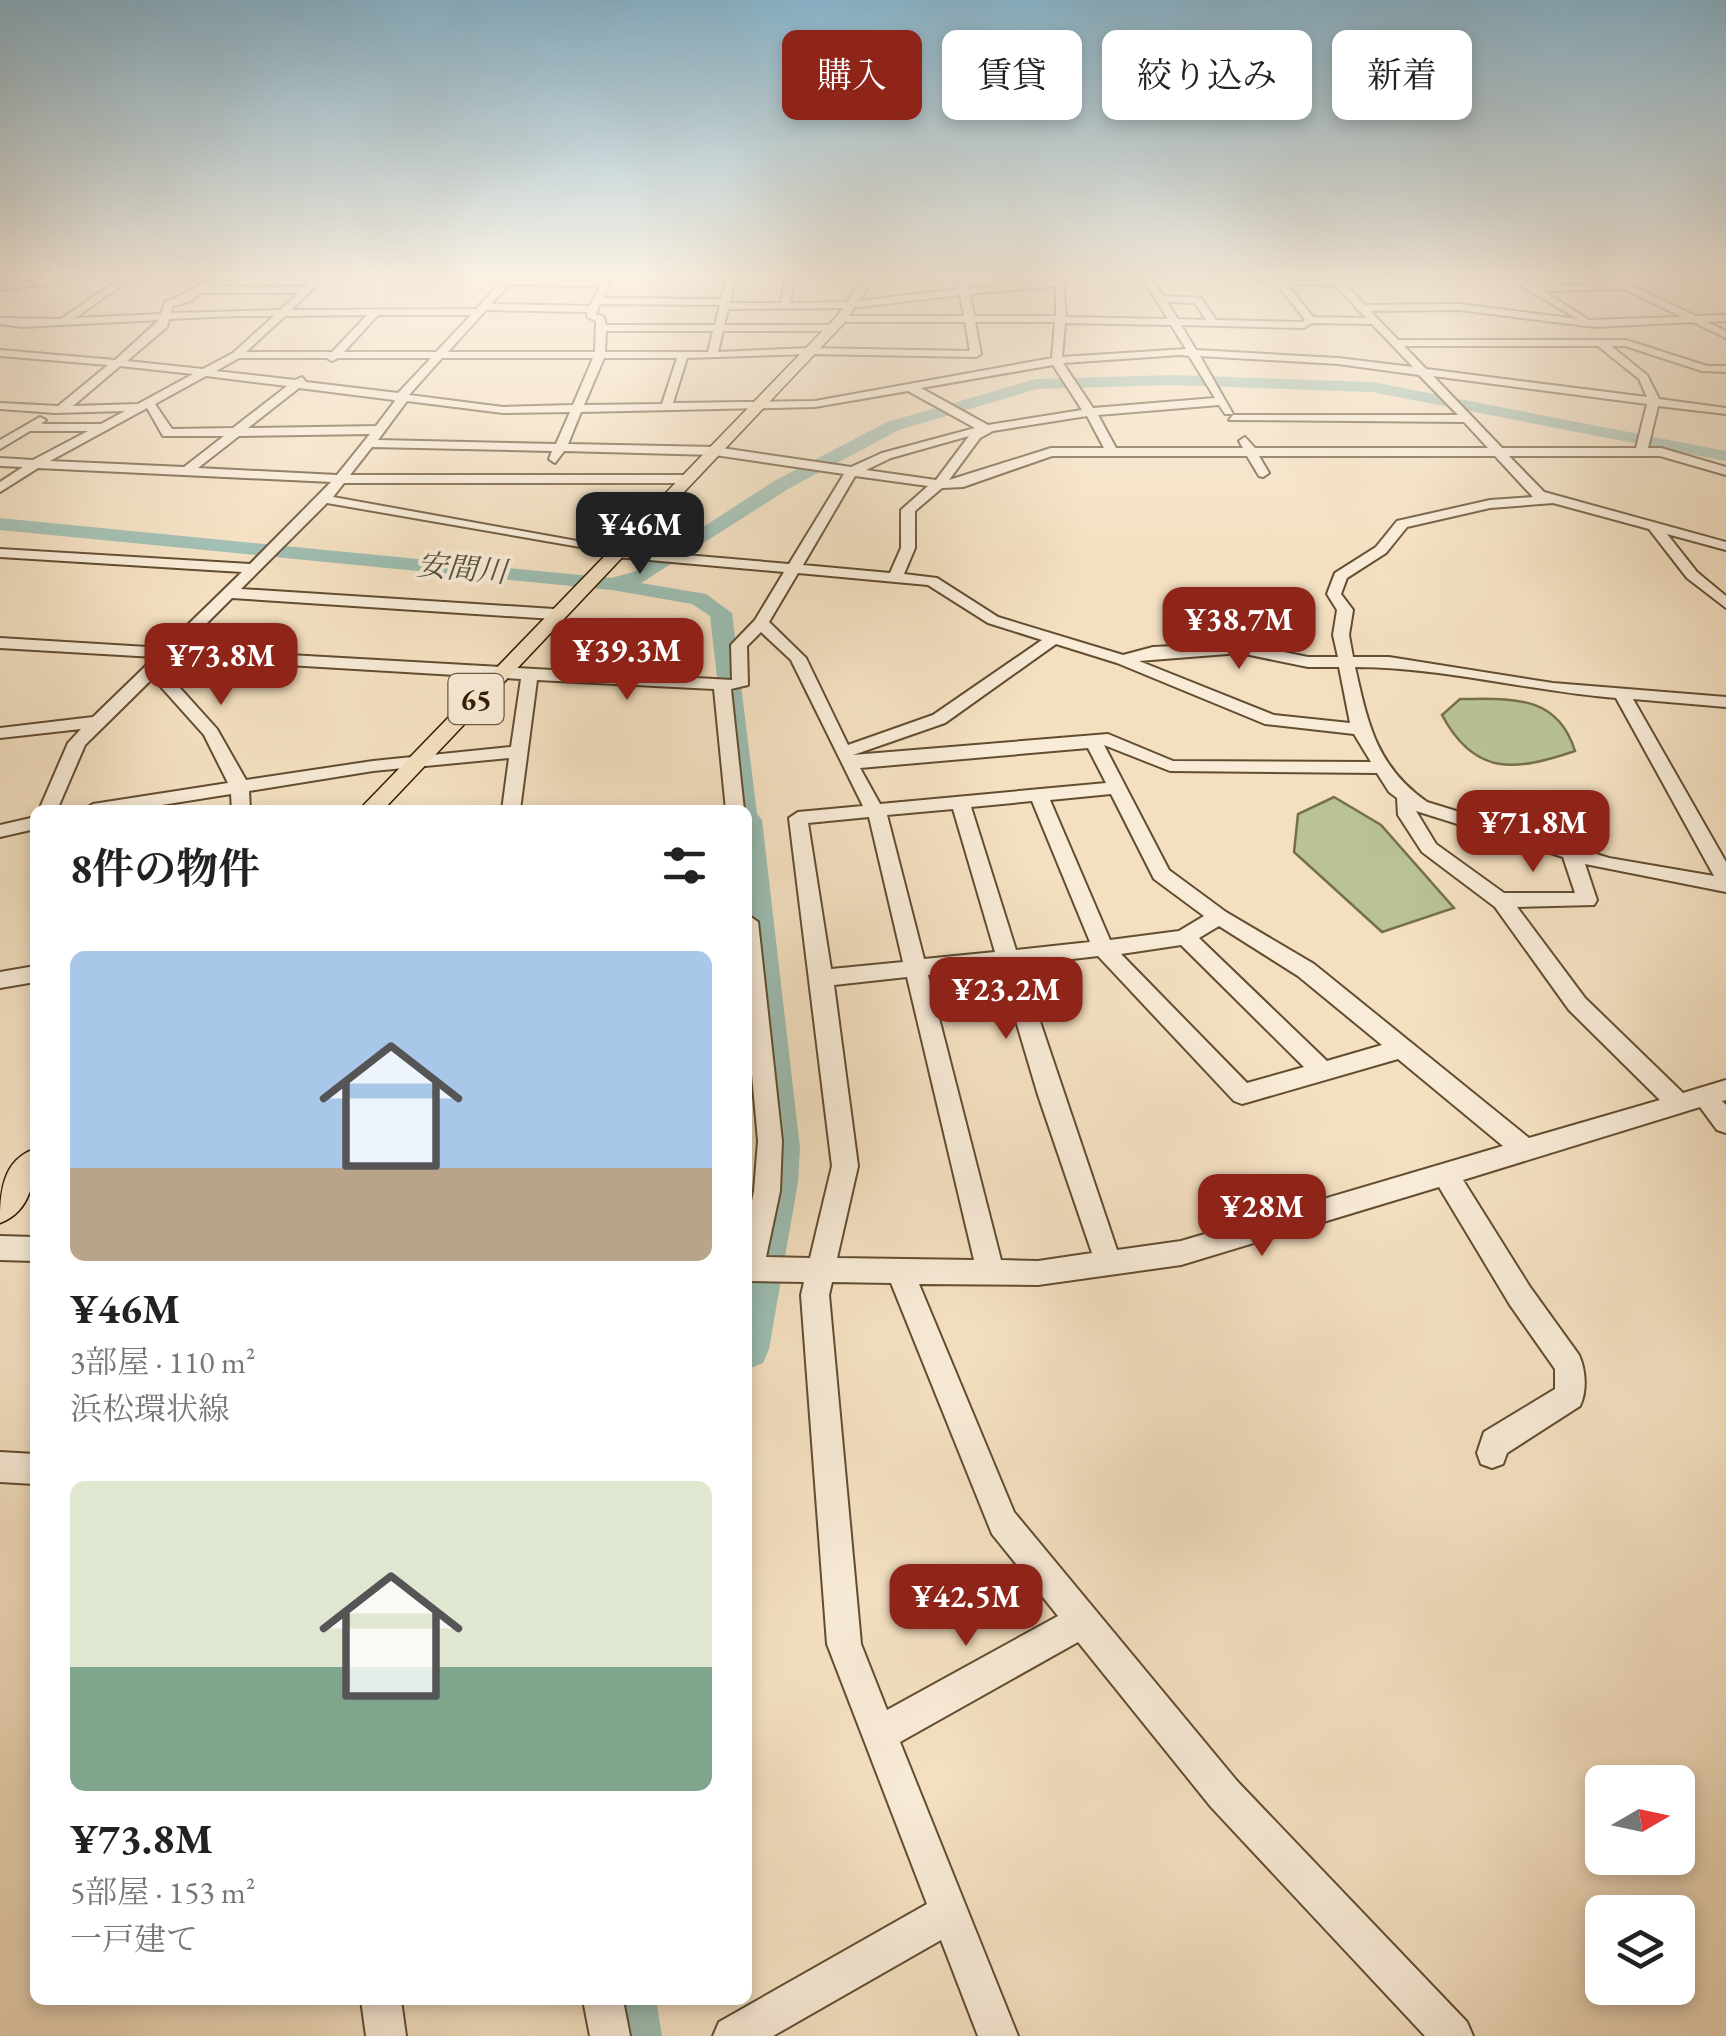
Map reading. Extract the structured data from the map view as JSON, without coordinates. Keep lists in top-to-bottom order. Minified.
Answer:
{"streets":{"main road":["65"]},"water":["安間川"],"north":"right","page":{"chip":["購入","賃貸","絞り込み","新着"],"price":["¥46M","¥38.7M","¥39.3M","¥73.8M","¥71.8M","¥23.2M","¥28M","¥42.5M"],"heading":"8件の物件","list":[{"name":"¥46M","note":"3部屋 · 110 m² · 浜松環状線"},{"name":"¥73.8M","note":"5部屋 · 153 m² · 一戸建て"}]}}
